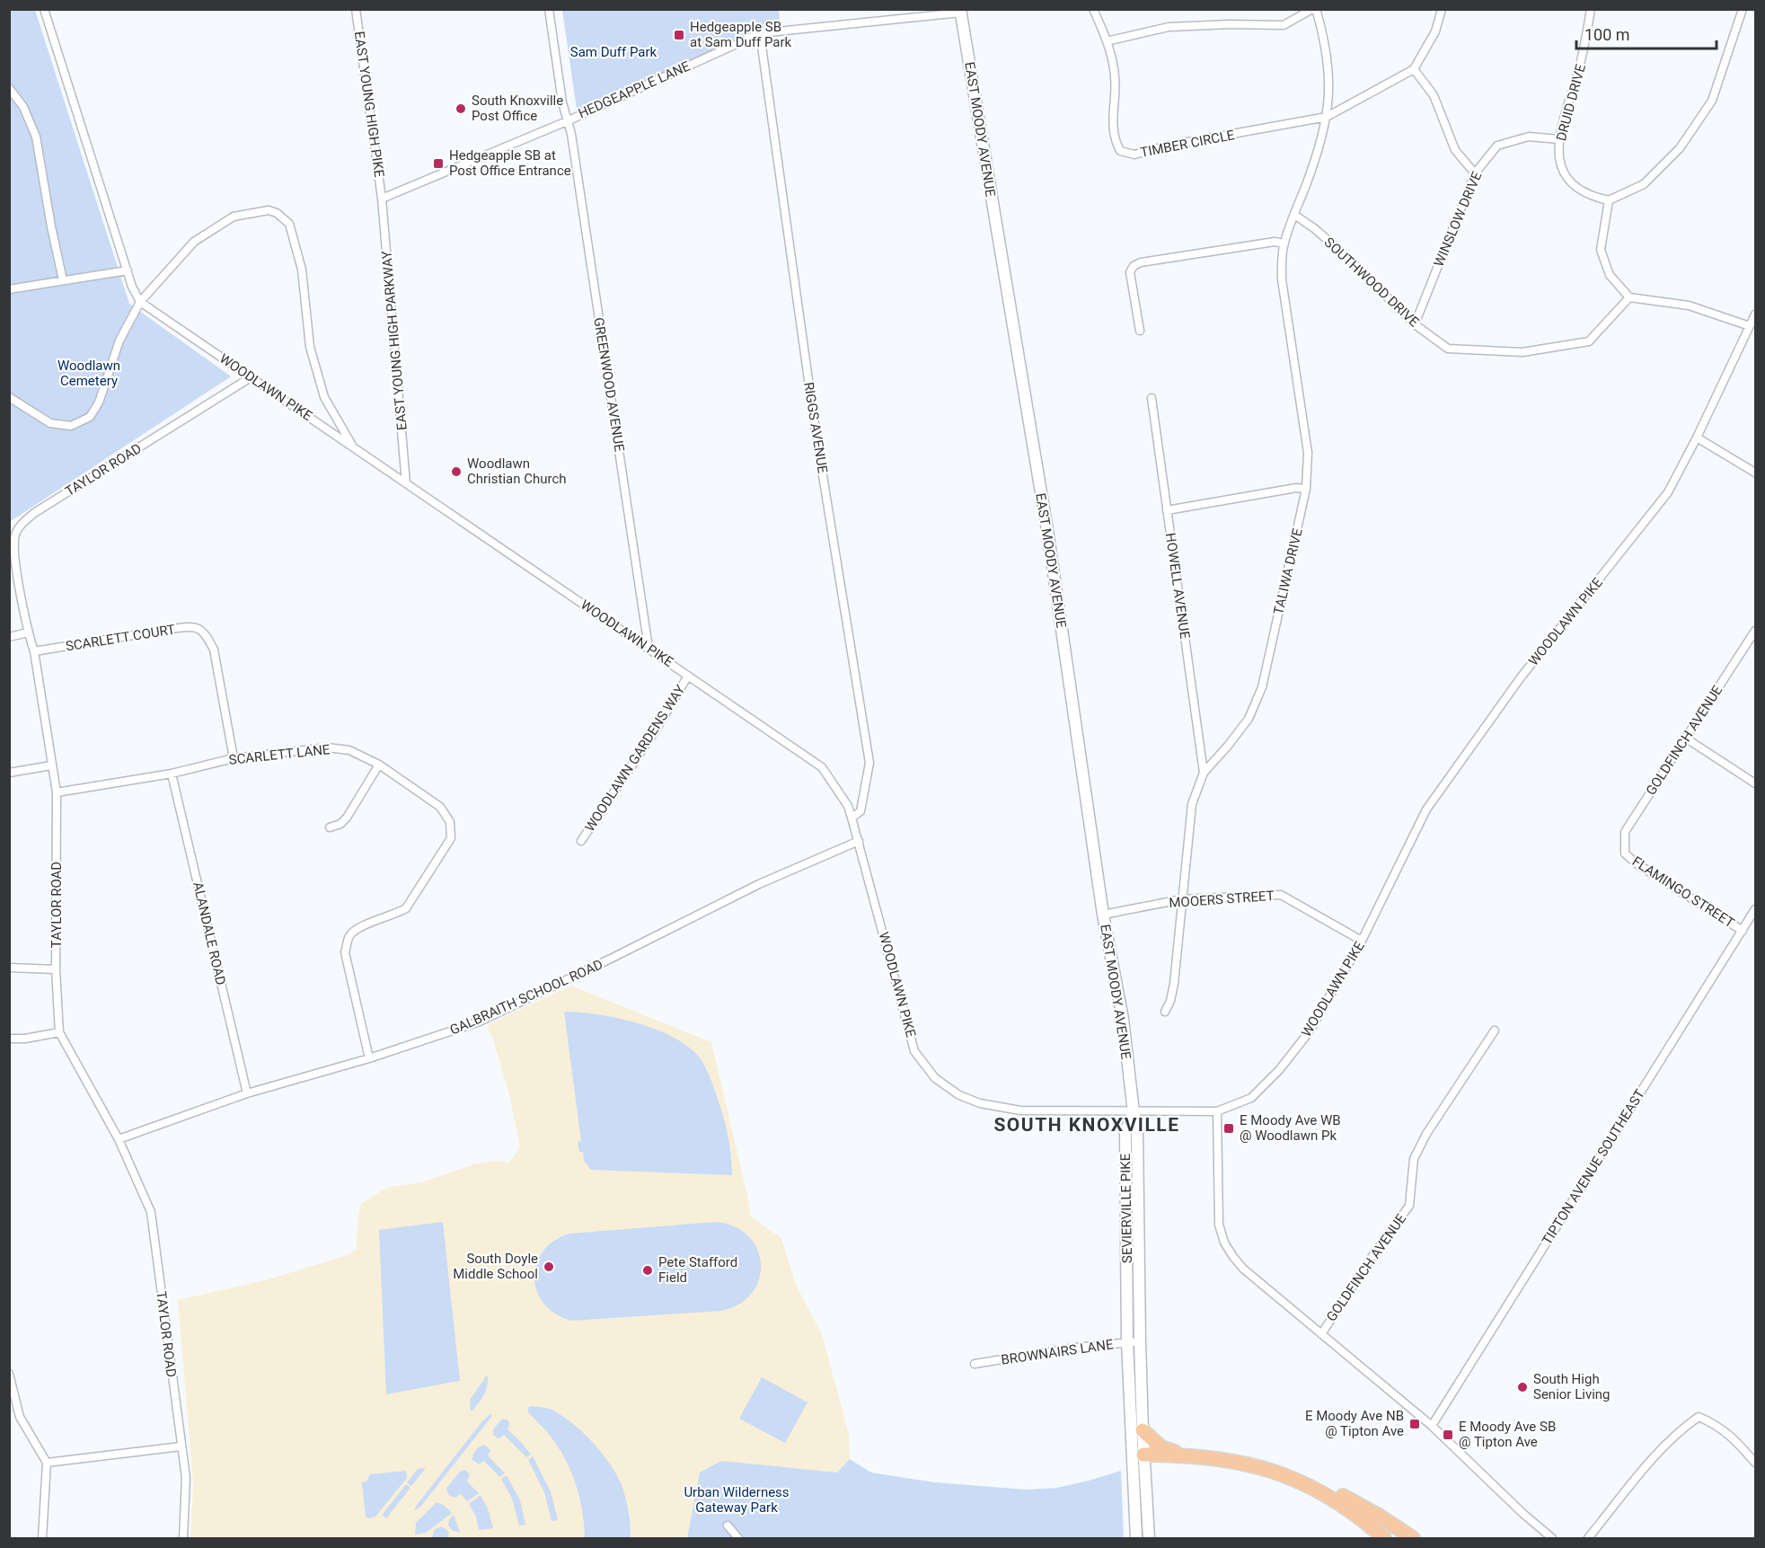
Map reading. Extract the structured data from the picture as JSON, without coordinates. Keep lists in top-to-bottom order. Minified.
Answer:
{"streets":{"main road":["EAST MOODY AVENUE","SEVIERVILLE PIKE"],"street":["HEDGEAPPLE LANE","DRUID DRIVE","EAST YOUNG HIGH PIKE","TIMBER CIRCLE","WINSLOW DRIVE","SOUTHWOOD DRIVE","EAST YOUNG HIGH PARKWAY","GREENWOOD AVENUE","WOODLAWN PIKE","RIGGS AVENUE","TAYLOR ROAD","TALIWA DRIVE","HOWELL AVENUE","SCARLETT COURT","GOLDFINCH AVENUE","SCARLETT LANE","WOODLAWN GARDENS WAY","FLAMINGO STREET","MOOERS STREET","ALANDALE ROAD","GALBRAITH SCHOOL ROAD","TIPTON AVENUE SOUTHEAST","BROWNAIRS LANE"]},"crossings":[["HEDGEAPPLE LANE","EAST YOUNG HIGH PIKE"],["HEDGEAPPLE LANE","EAST MOODY AVENUE"],["HEDGEAPPLE LANE","EAST YOUNG HIGH PARKWAY"],["HEDGEAPPLE LANE","GREENWOOD AVENUE"],["HEDGEAPPLE LANE","RIGGS AVENUE"],["DRUID DRIVE","WINSLOW DRIVE"],["EAST YOUNG HIGH PIKE","EAST YOUNG HIGH PARKWAY"],["EAST MOODY AVENUE","WOODLAWN PIKE"],["EAST MOODY AVENUE","MOOERS STREET"],["EAST MOODY AVENUE","SEVIERVILLE PIKE"],["TIMBER CIRCLE","TALIWA DRIVE"],["WINSLOW DRIVE","SOUTHWOOD DRIVE"],["SOUTHWOOD DRIVE","TALIWA DRIVE"],["EAST YOUNG HIGH PARKWAY","WOODLAWN PIKE"],["GREENWOOD AVENUE","WOODLAWN PIKE"],["WOODLAWN PIKE","RIGGS AVENUE"],["WOODLAWN PIKE","TAYLOR ROAD"],["WOODLAWN PIKE","WOODLAWN GARDENS WAY"],["WOODLAWN PIKE","MOOERS STREET"],["WOODLAWN PIKE","GALBRAITH SCHOOL ROAD"],["WOODLAWN PIKE","SEVIERVILLE PIKE"],["TAYLOR ROAD","SCARLETT COURT"],["TAYLOR ROAD","SCARLETT LANE"],["TAYLOR ROAD","GALBRAITH SCHOOL ROAD"],["TALIWA DRIVE","HOWELL AVENUE"],["TALIWA DRIVE","MOOERS STREET"],["SCARLETT COURT","SCARLETT LANE"],["GOLDFINCH AVENUE","FLAMINGO STREET"],["SCARLETT LANE","ALANDALE ROAD"],["SCARLETT LANE","GALBRAITH SCHOOL ROAD"],["FLAMINGO STREET","TIPTON AVENUE SOUTHEAST"],["ALANDALE ROAD","GALBRAITH SCHOOL ROAD"],["SEVIERVILLE PIKE","BROWNAIRS LANE"]],"districts":["SOUTH KNOXVILLE"],"parks":["Sam Duff Park","Woodlawn Cemetery","Urban Wilderness Gateway Park"],"places":{"transit":["Hedgeapple SB at Sam Duff Park","Hedgeapple SB at Post Office Entrance","E Moody Ave WB @ Woodlawn Pk","E Moody Ave NB @ Tipton Ave","E Moody Ave SB @ Tipton Ave"],"other":["South Knoxville Post Office","Woodlawn Christian Church","South Doyle Middle School","Pete Stafford Field","South High Senior Living"]},"scale_bar":"100 m"}
